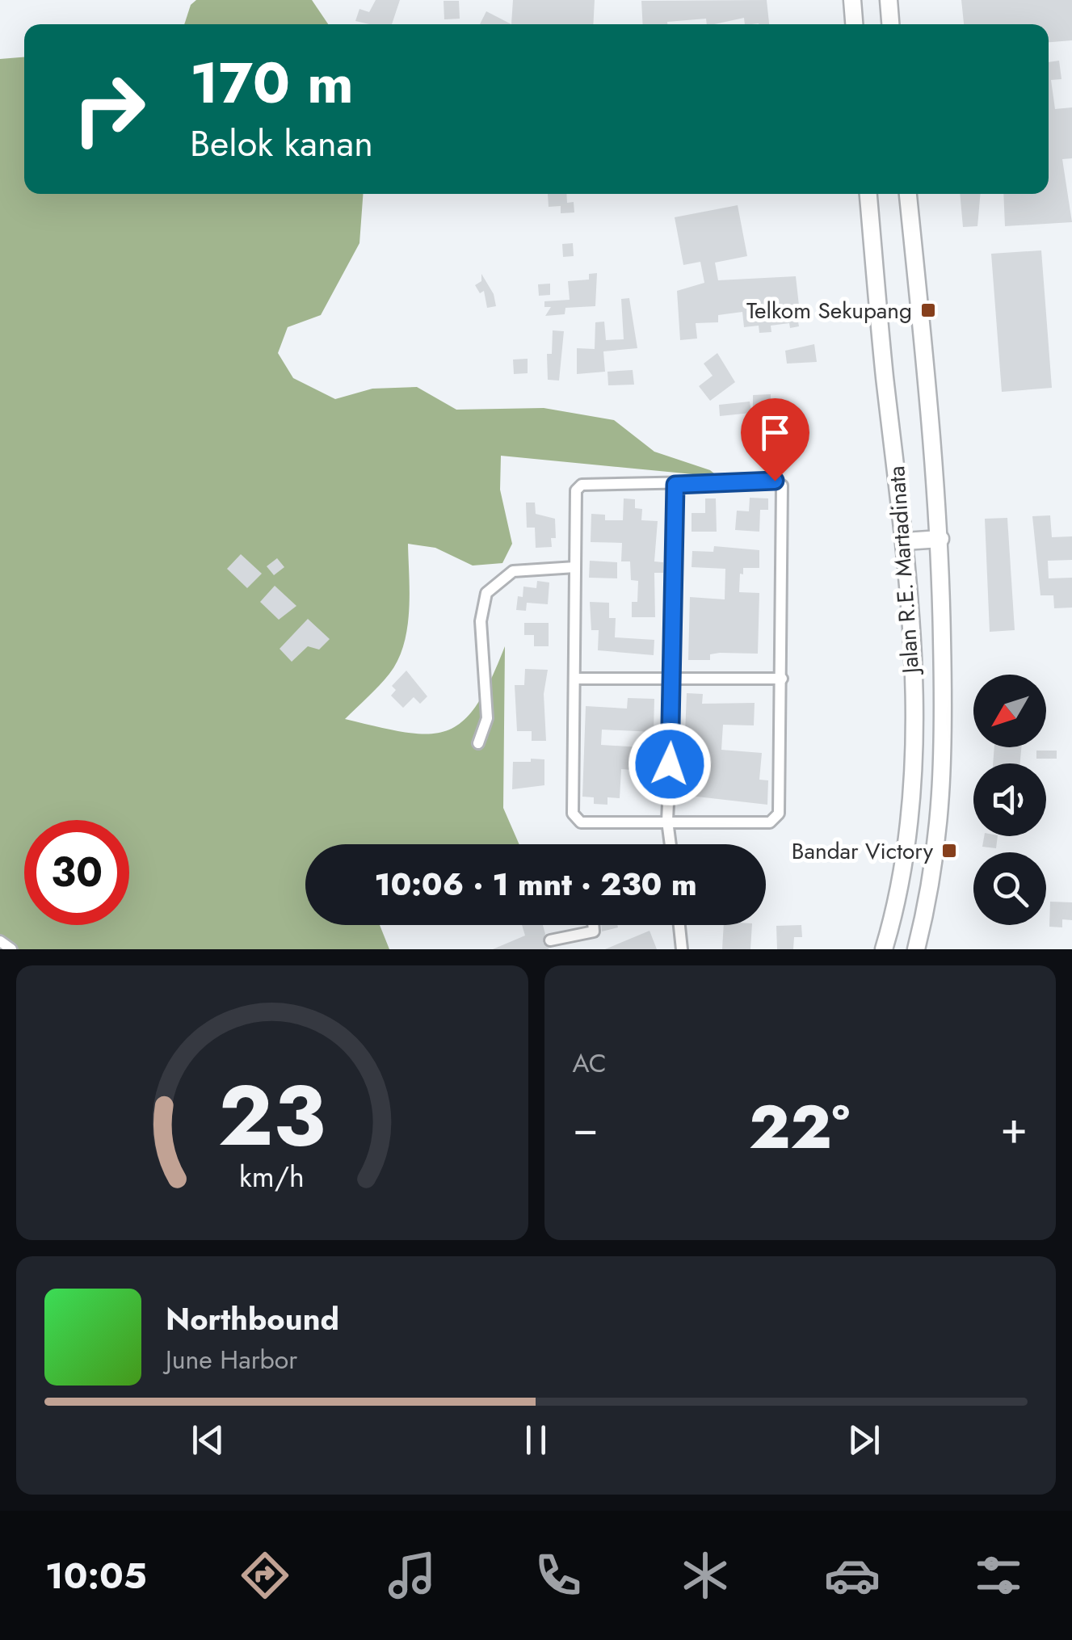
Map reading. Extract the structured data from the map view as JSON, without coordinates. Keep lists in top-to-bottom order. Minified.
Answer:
{"streets":{"highway":["Jalan R.E. Martadinata"]},"places":{"transit":["Telkom Sekupang","Bandar Victory"]},"north":"bottom left","page":{"turn":["170 m","Belok kanan"],"limit":"30","trip":"10:06 · 1 mnt · 230 m","tile":"AC","heat":["−","22°","+"],"song":["Northbound","June Harbor"],"tabs":"10:05","gauge":["23","km/h"]}}
